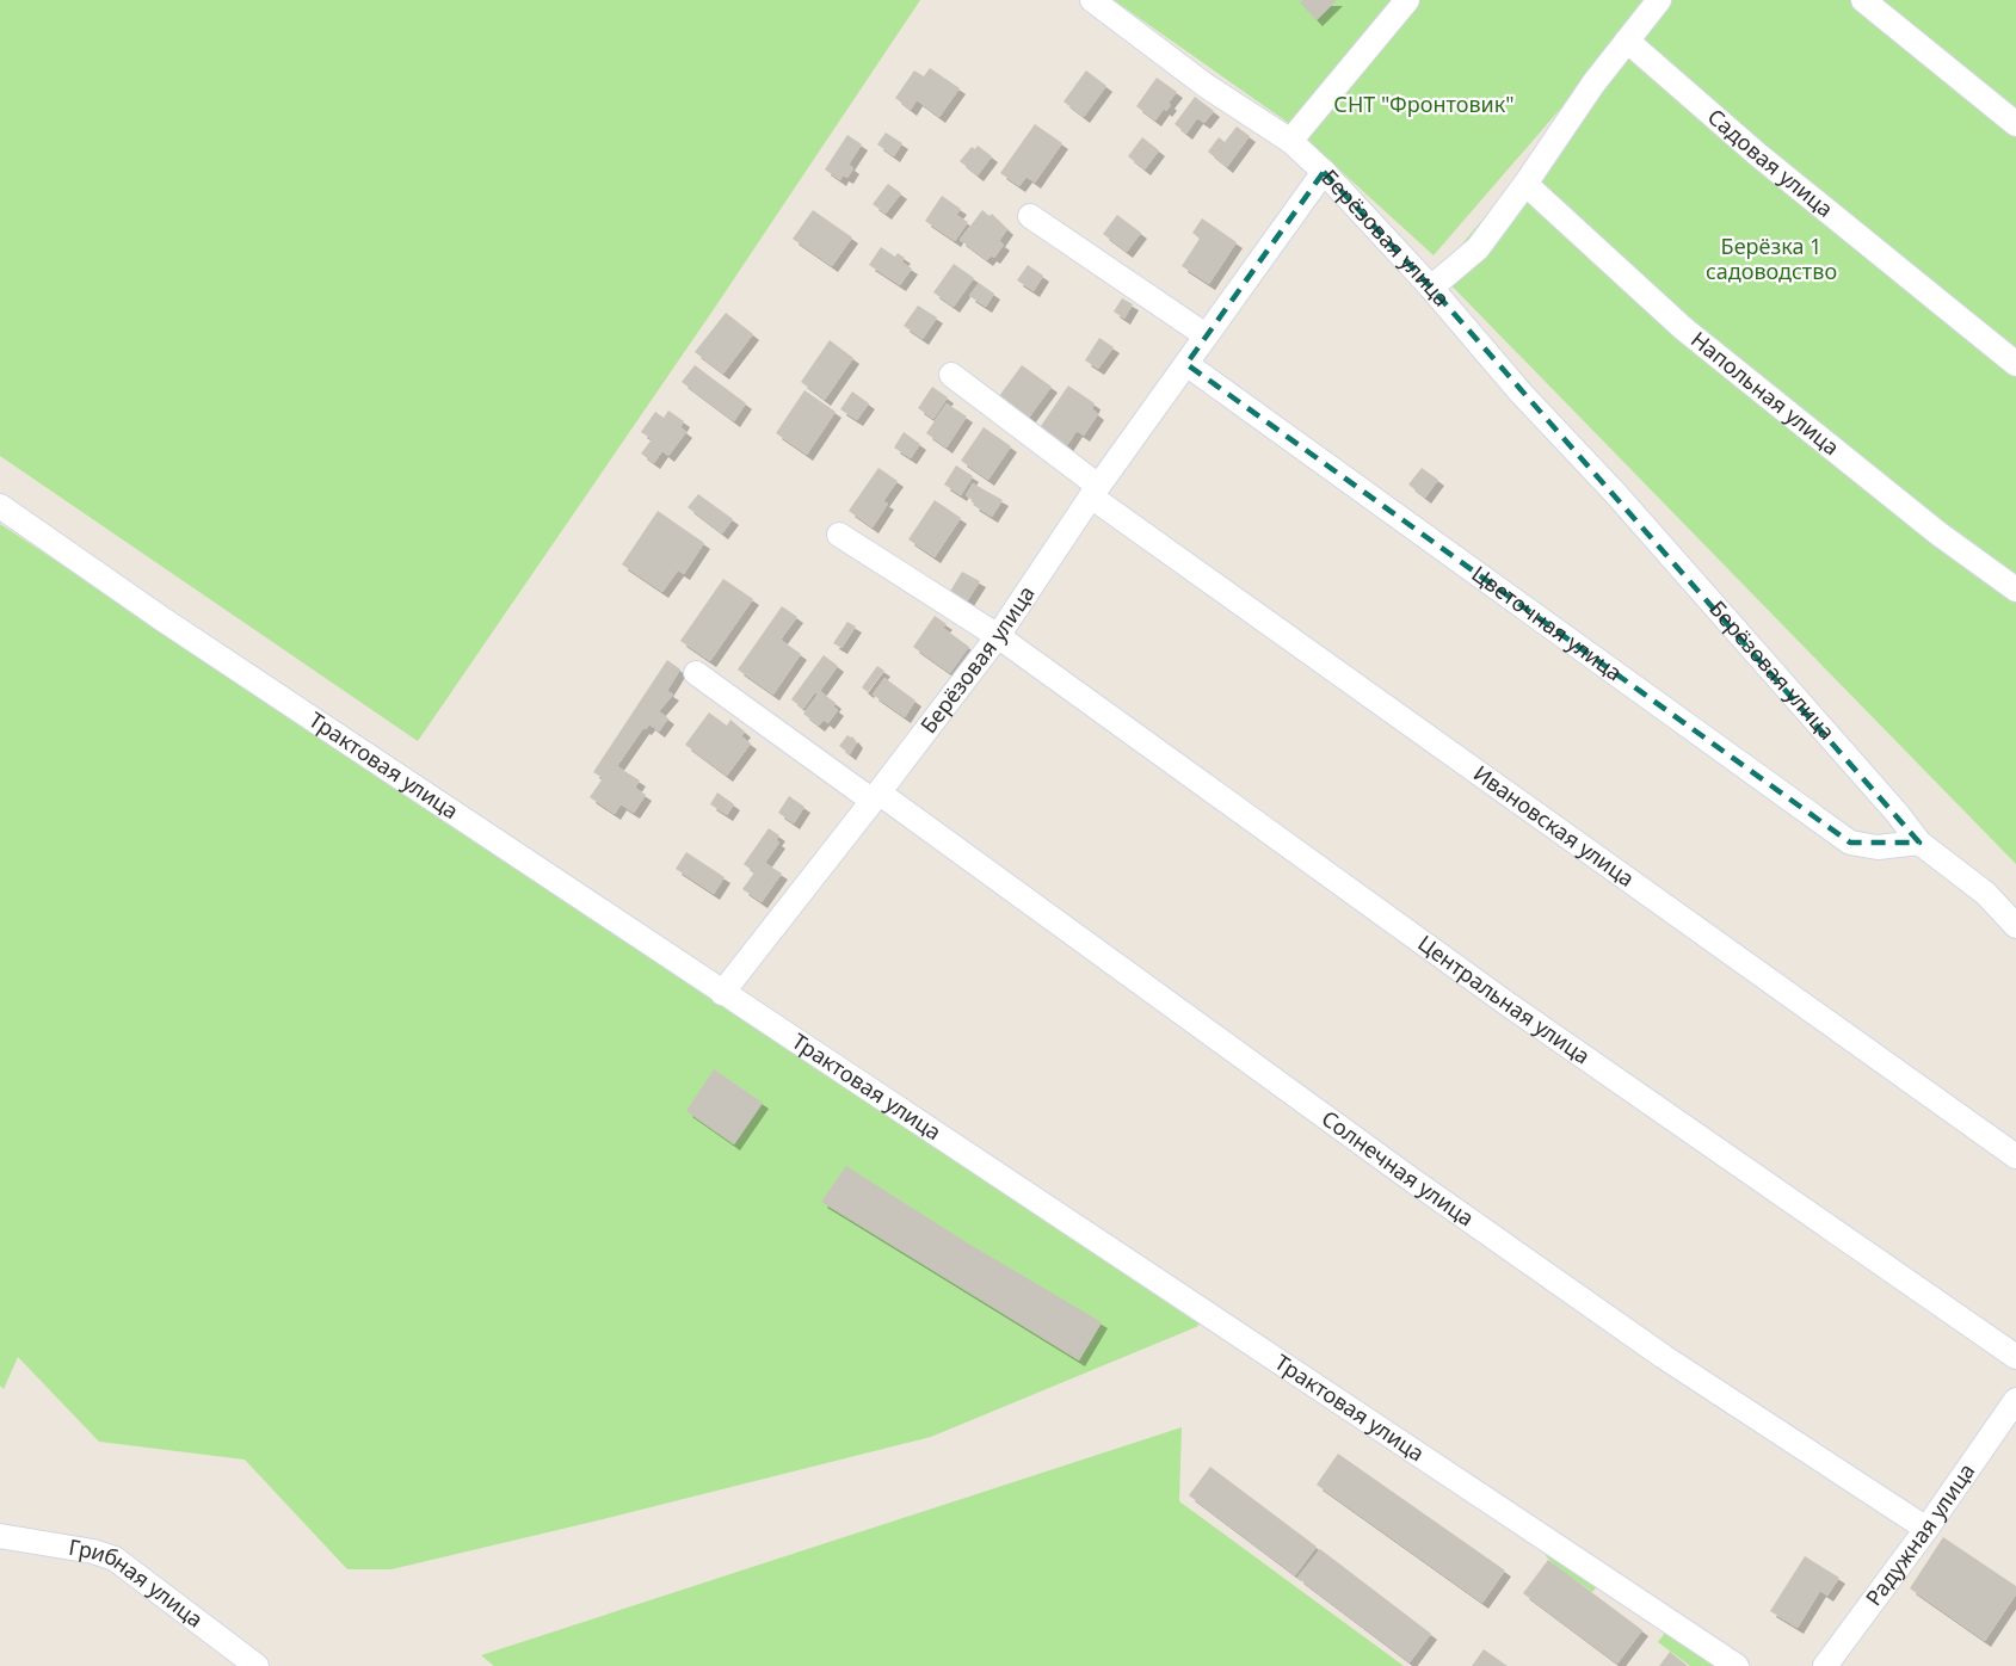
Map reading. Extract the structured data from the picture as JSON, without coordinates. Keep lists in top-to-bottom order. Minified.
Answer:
{"streets":{"street":["Садовая улица","Берёзовая улица","Напольная улица","Цветочная улица","Трактовая улица","Ивановская улица","Центральная улица","Солнечная улица","Радужная улица","Грибная улица"]},"crossings":[["Берёзовая улица","Цветочная улица"],["Берёзовая улица","Трактовая улица"],["Берёзовая улица","Ивановская улица"],["Берёзовая улица","Центральная улица"],["Берёзовая улица","Солнечная улица"],["Солнечная улица","Радужная улица"]],"parks":["СНТ \"Фронтовик\"","Берёзка 1 садоводство"]}
